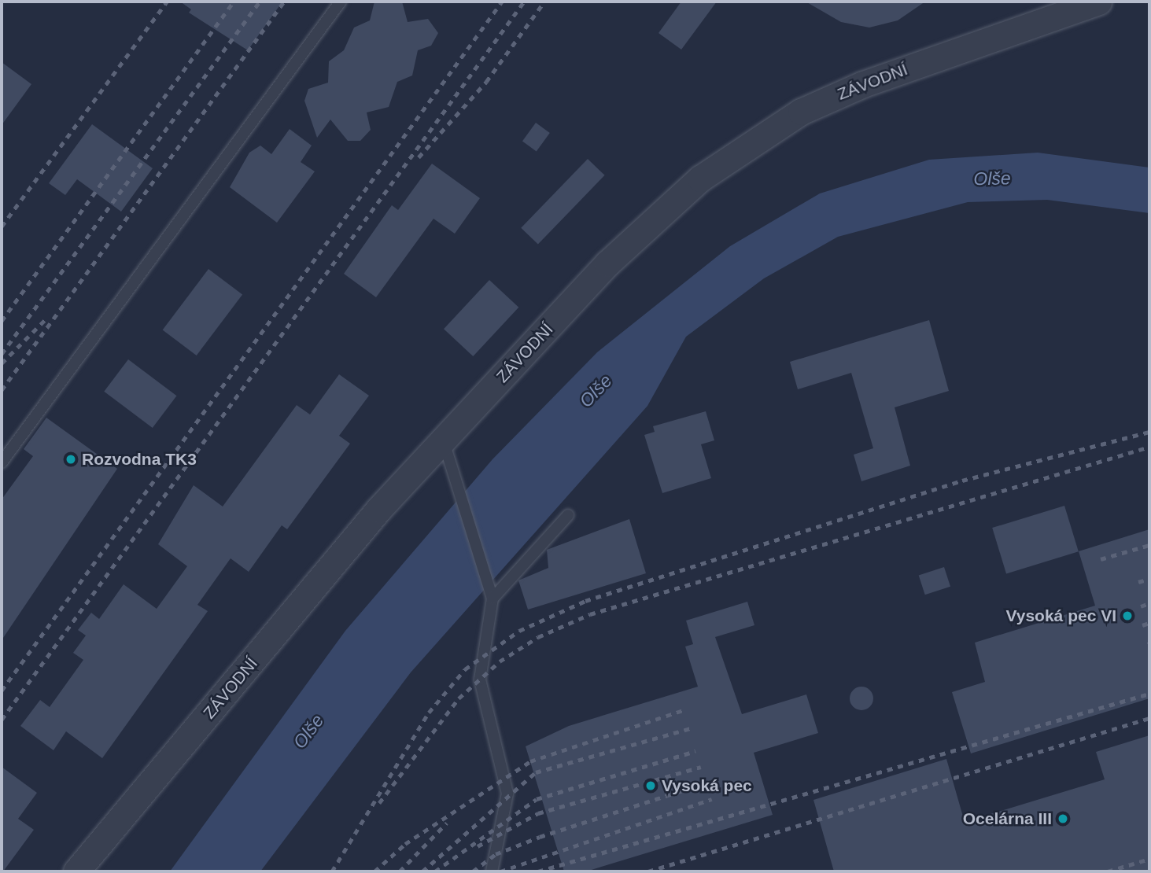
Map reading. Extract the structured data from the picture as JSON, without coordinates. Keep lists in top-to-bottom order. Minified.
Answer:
{"streets":{"street":["ZÁVODNÍ"]},"water":["Olše"],"places":["Rozvodna TK3","Vysoká pec VI","Vysoká pec","Ocelárna III"]}
